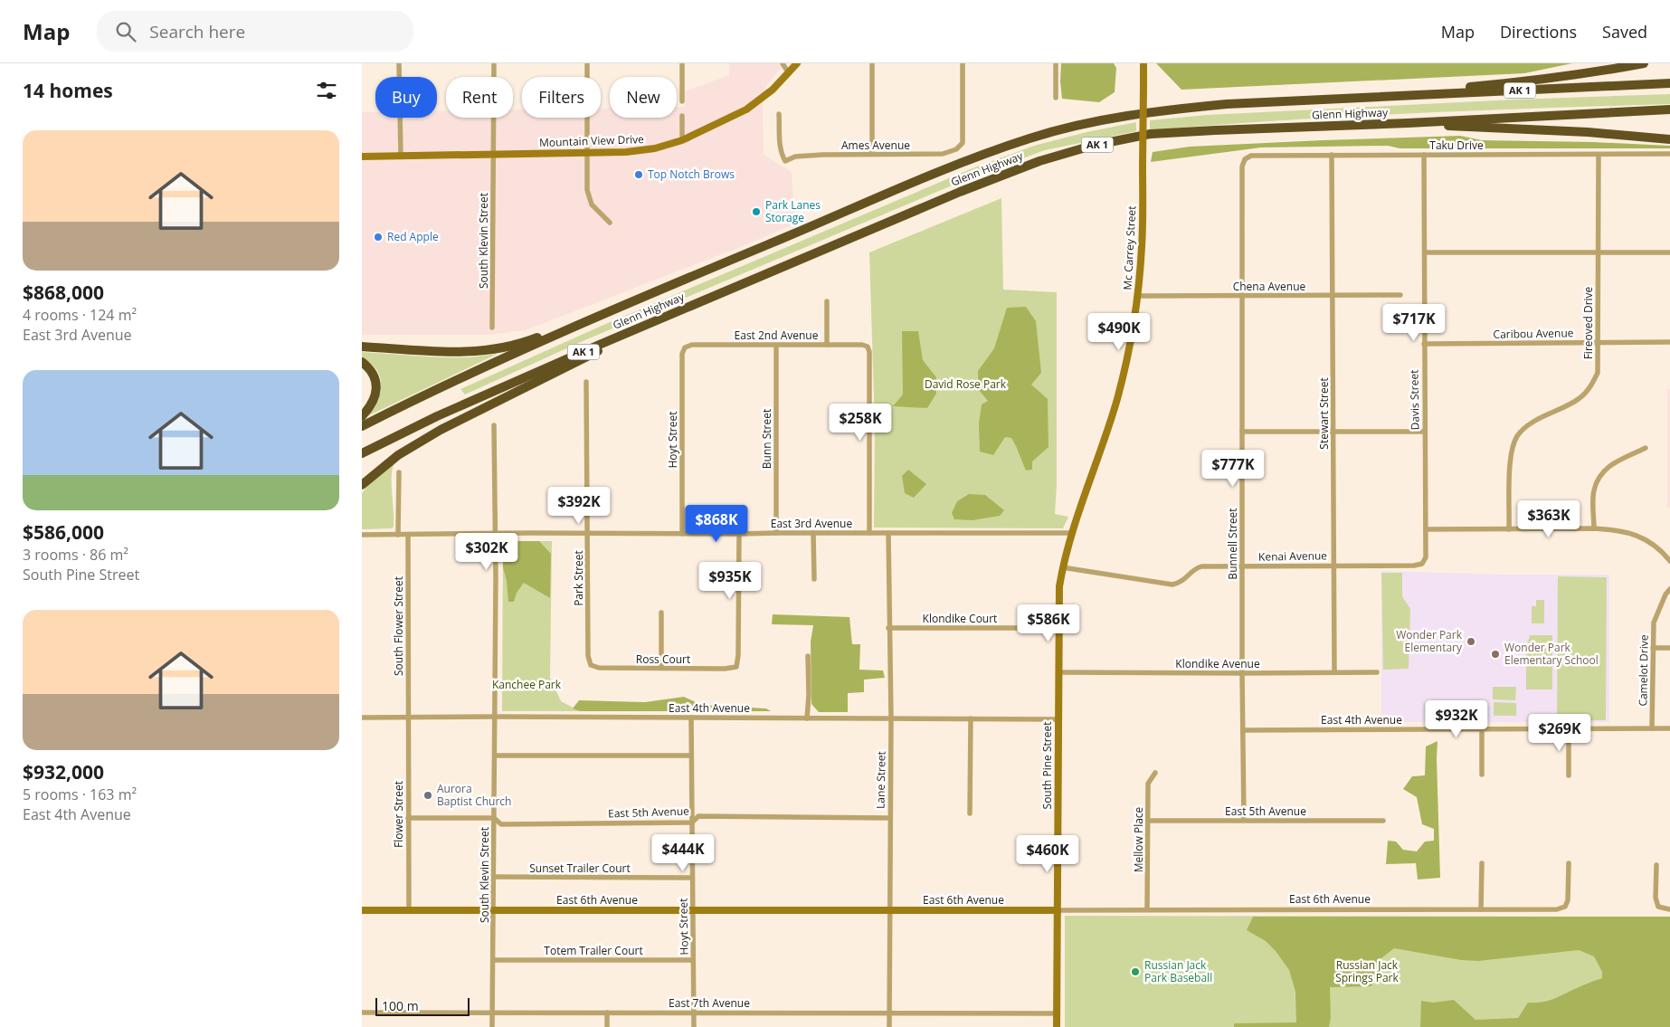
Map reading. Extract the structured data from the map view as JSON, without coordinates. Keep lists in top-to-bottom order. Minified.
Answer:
{"streets":{"highway":["AK 1","Glenn Highway"],"street":["Mountain View Drive","Ames Avenue","Taku Drive","South Klevin Street","Mc Carrey Street","Chena Avenue","Fireoved Drive","Caribou Avenue","East 2nd Avenue","Davis Street","Stewart Street","Bunn Street","Hoyt Street","East 3rd Avenue","Bunnell Street","Kenai Avenue","Park Street","Klondike Court","South Flower Street","Ross Court","Klondike Avenue","Camelot Drive","East 4th Avenue","South Pine Street","Lane Street","East 5th Avenue","Flower Street","Mellow Place","Sunset Trailer Court","East 6th Avenue","Totem Trailer Court","East 7th Avenue"]},"crossings":[["Mountain View Drive","South Klevin Street"],["Taku Drive","Fireoved Drive"],["Taku Drive","Davis Street"],["Taku Drive","Stewart Street"],["Taku Drive","Bunnell Street"],["South Klevin Street","East 3rd Avenue"],["South Klevin Street","East 4th Avenue"],["South Klevin Street","East 5th Avenue"],["South Klevin Street","Sunset Trailer Court"],["South Klevin Street","East 6th Avenue"],["South Klevin Street","Totem Trailer Court"],["South Klevin Street","East 7th Avenue"],["Mc Carrey Street","Chena Avenue"],["Mc Carrey Street","East 3rd Avenue"],["Mc Carrey Street","South Pine Street"],["Chena Avenue","Stewart Street"],["Chena Avenue","Bunnell Street"],["Fireoved Drive","Caribou Avenue"],["Caribou Avenue","Davis Street"],["East 2nd Avenue","Bunn Street"],["East 2nd Avenue","Hoyt Street"],["East 2nd Avenue","East 3rd Avenue"],["Davis Street","Kenai Avenue"],["Stewart Street","Kenai Avenue"],["Stewart Street","Klondike Avenue"],["Bunn Street","East 3rd Avenue"],["Hoyt Street","East 3rd Avenue"],["Hoyt Street","East 4th Avenue"],["Hoyt Street","East 5th Avenue"],["Hoyt Street","Sunset Trailer Court"],["Hoyt Street","East 6th Avenue"],["Hoyt Street","Totem Trailer Court"],["Hoyt Street","East 7th Avenue"],["East 3rd Avenue","Park Street"],["East 3rd Avenue","South Flower Street"],["East 3rd Avenue","Ross Court"],["East 3rd Avenue","South Pine Street"],["East 3rd Avenue","Lane Street"],["Bunnell Street","Kenai Avenue"],["Bunnell Street","Klondike Avenue"],["Bunnell Street","East 4th Avenue"],["Bunnell Street","East 5th Avenue"],["Kenai Avenue","South Pine Street"],["Park Street","Ross Court"],["Klondike Court","South Pine Street"],["Klondike Court","Lane Street"],["South Flower Street","East 4th Avenue"],["South Flower Street","Flower Street"],["Klondike Avenue","South Pine Street"],["Camelot Drive","East 4th Avenue"],["East 4th Avenue","South Pine Street"],["East 4th Avenue","Lane Street"],["East 4th Avenue","Flower Street"],["South Pine Street","East 6th Avenue"],["South Pine Street","East 7th Avenue"],["Lane Street","East 5th Avenue"],["Lane Street","East 6th Avenue"],["Lane Street","East 7th Avenue"],["East 5th Avenue","Flower Street"],["East 5th Avenue","Mellow Place"],["Flower Street","East 6th Avenue"],["Mellow Place","East 6th Avenue"]],"parks":["David Rose Park","Kanchee Park","Russian Jack Springs Park"],"places":["Top Notch Brows","Park Lanes Storage","Red Apple","Wonder Park Elementary","Wonder Park Elementary School","Aurora Baptist Church","Russian Jack Park Baseball"],"scale_bar":"100 m","page":{"header":"Map","search":"Search here","nav":["Map","Directions","Saved"],"heading":"14 homes","chip":["Buy","Rent","Filters","New"],"list":[{"name":"$868,000","note":"4 rooms · 124 m² · East 3rd Avenue"},{"name":"$586,000","note":"3 rooms · 86 m² · South Pine Street"},{"name":"$932,000","note":"5 rooms · 163 m² · East 4th Avenue"}],"price":["$717K","$490K","$258K","$777K","$392K","$363K","$868K","$302K","$935K","$586K","$932K","$269K","$444K","$460K"],"scale":"100 m"}}
